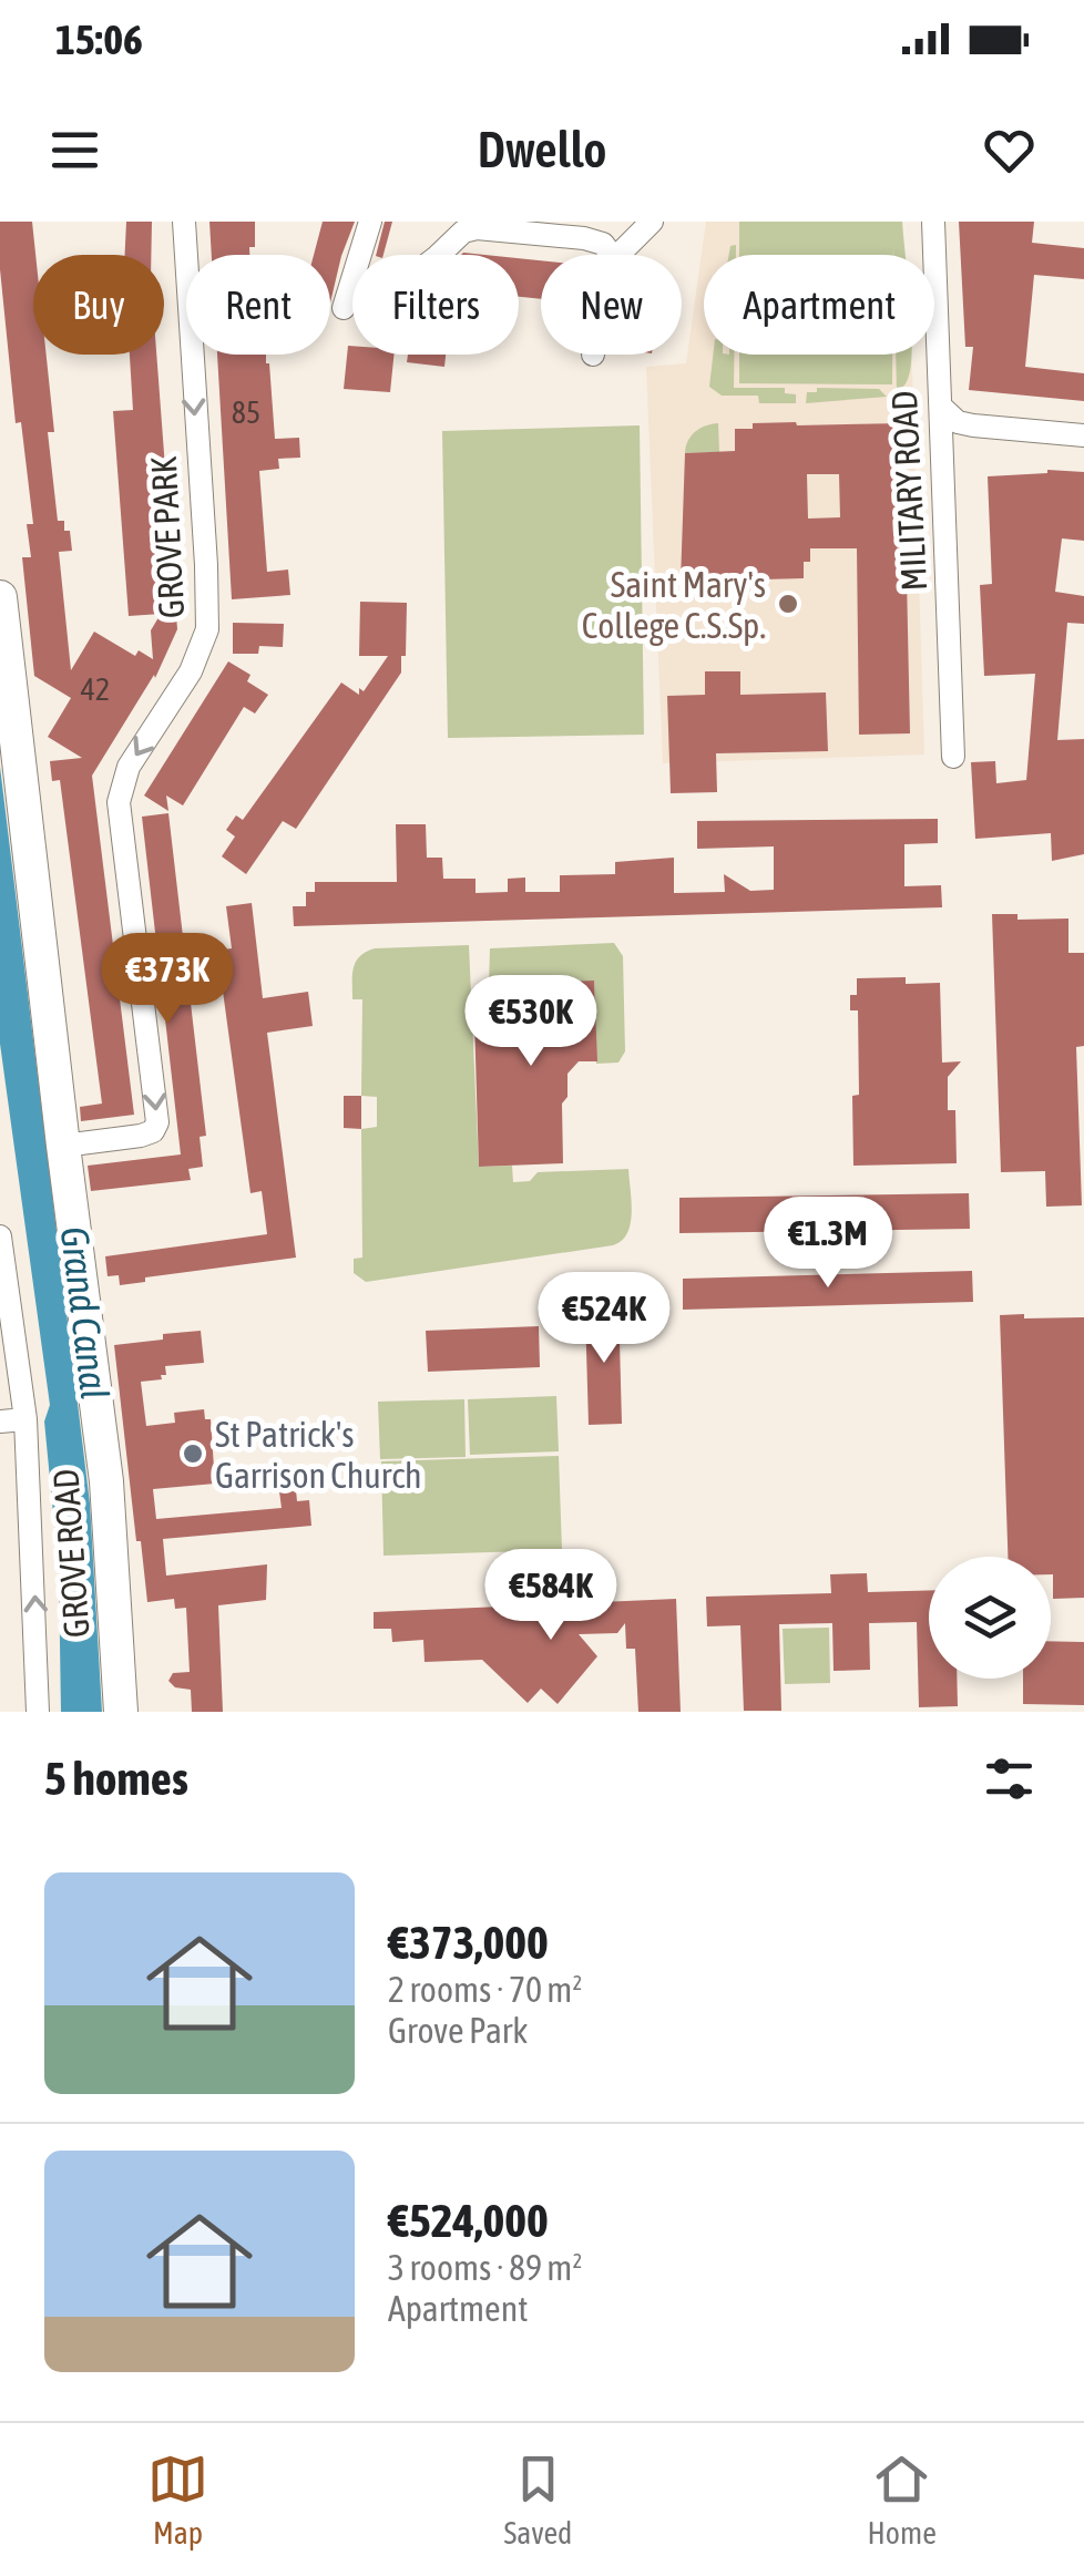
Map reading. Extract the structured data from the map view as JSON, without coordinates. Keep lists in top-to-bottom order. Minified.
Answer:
{"streets":{"main road":["GROVE ROAD"],"street":["MILITARY ROAD","GROVE PARK"]},"crossings":[["GROVE PARK","GROVE ROAD"]],"one_way":["GROVE PARK"],"water":["Grand Canal"],"places":["Saint Mary's College C.S.Sp.","St Patrick's Garrison Church"],"house_numbers":["85","42"],"page":{"status":"15:06","header":"Dwello","chip":["Buy","Rent","Filters","New","Apartment"],"price":["€373K","€530K","€1.3M","€524K","€584K"],"heading":"5 homes","list":[{"name":"€373,000","note":"2 rooms · 70 m² · Grove Park"},{"name":"€524,000","note":"3 rooms · 89 m² · Apartment"}],"tabs":["Map","Saved","Home"]}}
